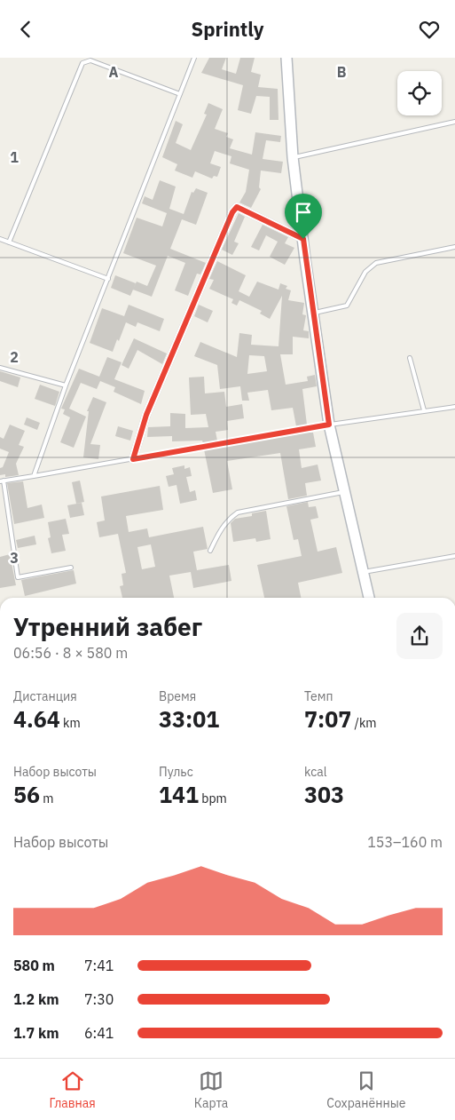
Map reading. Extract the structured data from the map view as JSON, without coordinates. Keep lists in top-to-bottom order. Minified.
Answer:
{"page":{"header":"Sprintly","heading":["Утренний забег","06:56 · 8 × 580 m"],"stats":[["Дистанция","4.64 km"],["Время","33:01"],["Темп","7:07 /km"],["Набор высоты","56 m"],["Пульс","141 bpm"],["kcal","303"]],"chart":["Набор высоты","153–160 m"],"list":[{"name":"580 m","note":"7:41"},{"name":"1.2 km","note":"7:30"},{"name":"1.7 km","note":"6:41"}],"tabs":["Главная","Карта","Сохранённые"]},"grid":{"columns":["A","B"],"rows":["1","2","3"]}}
